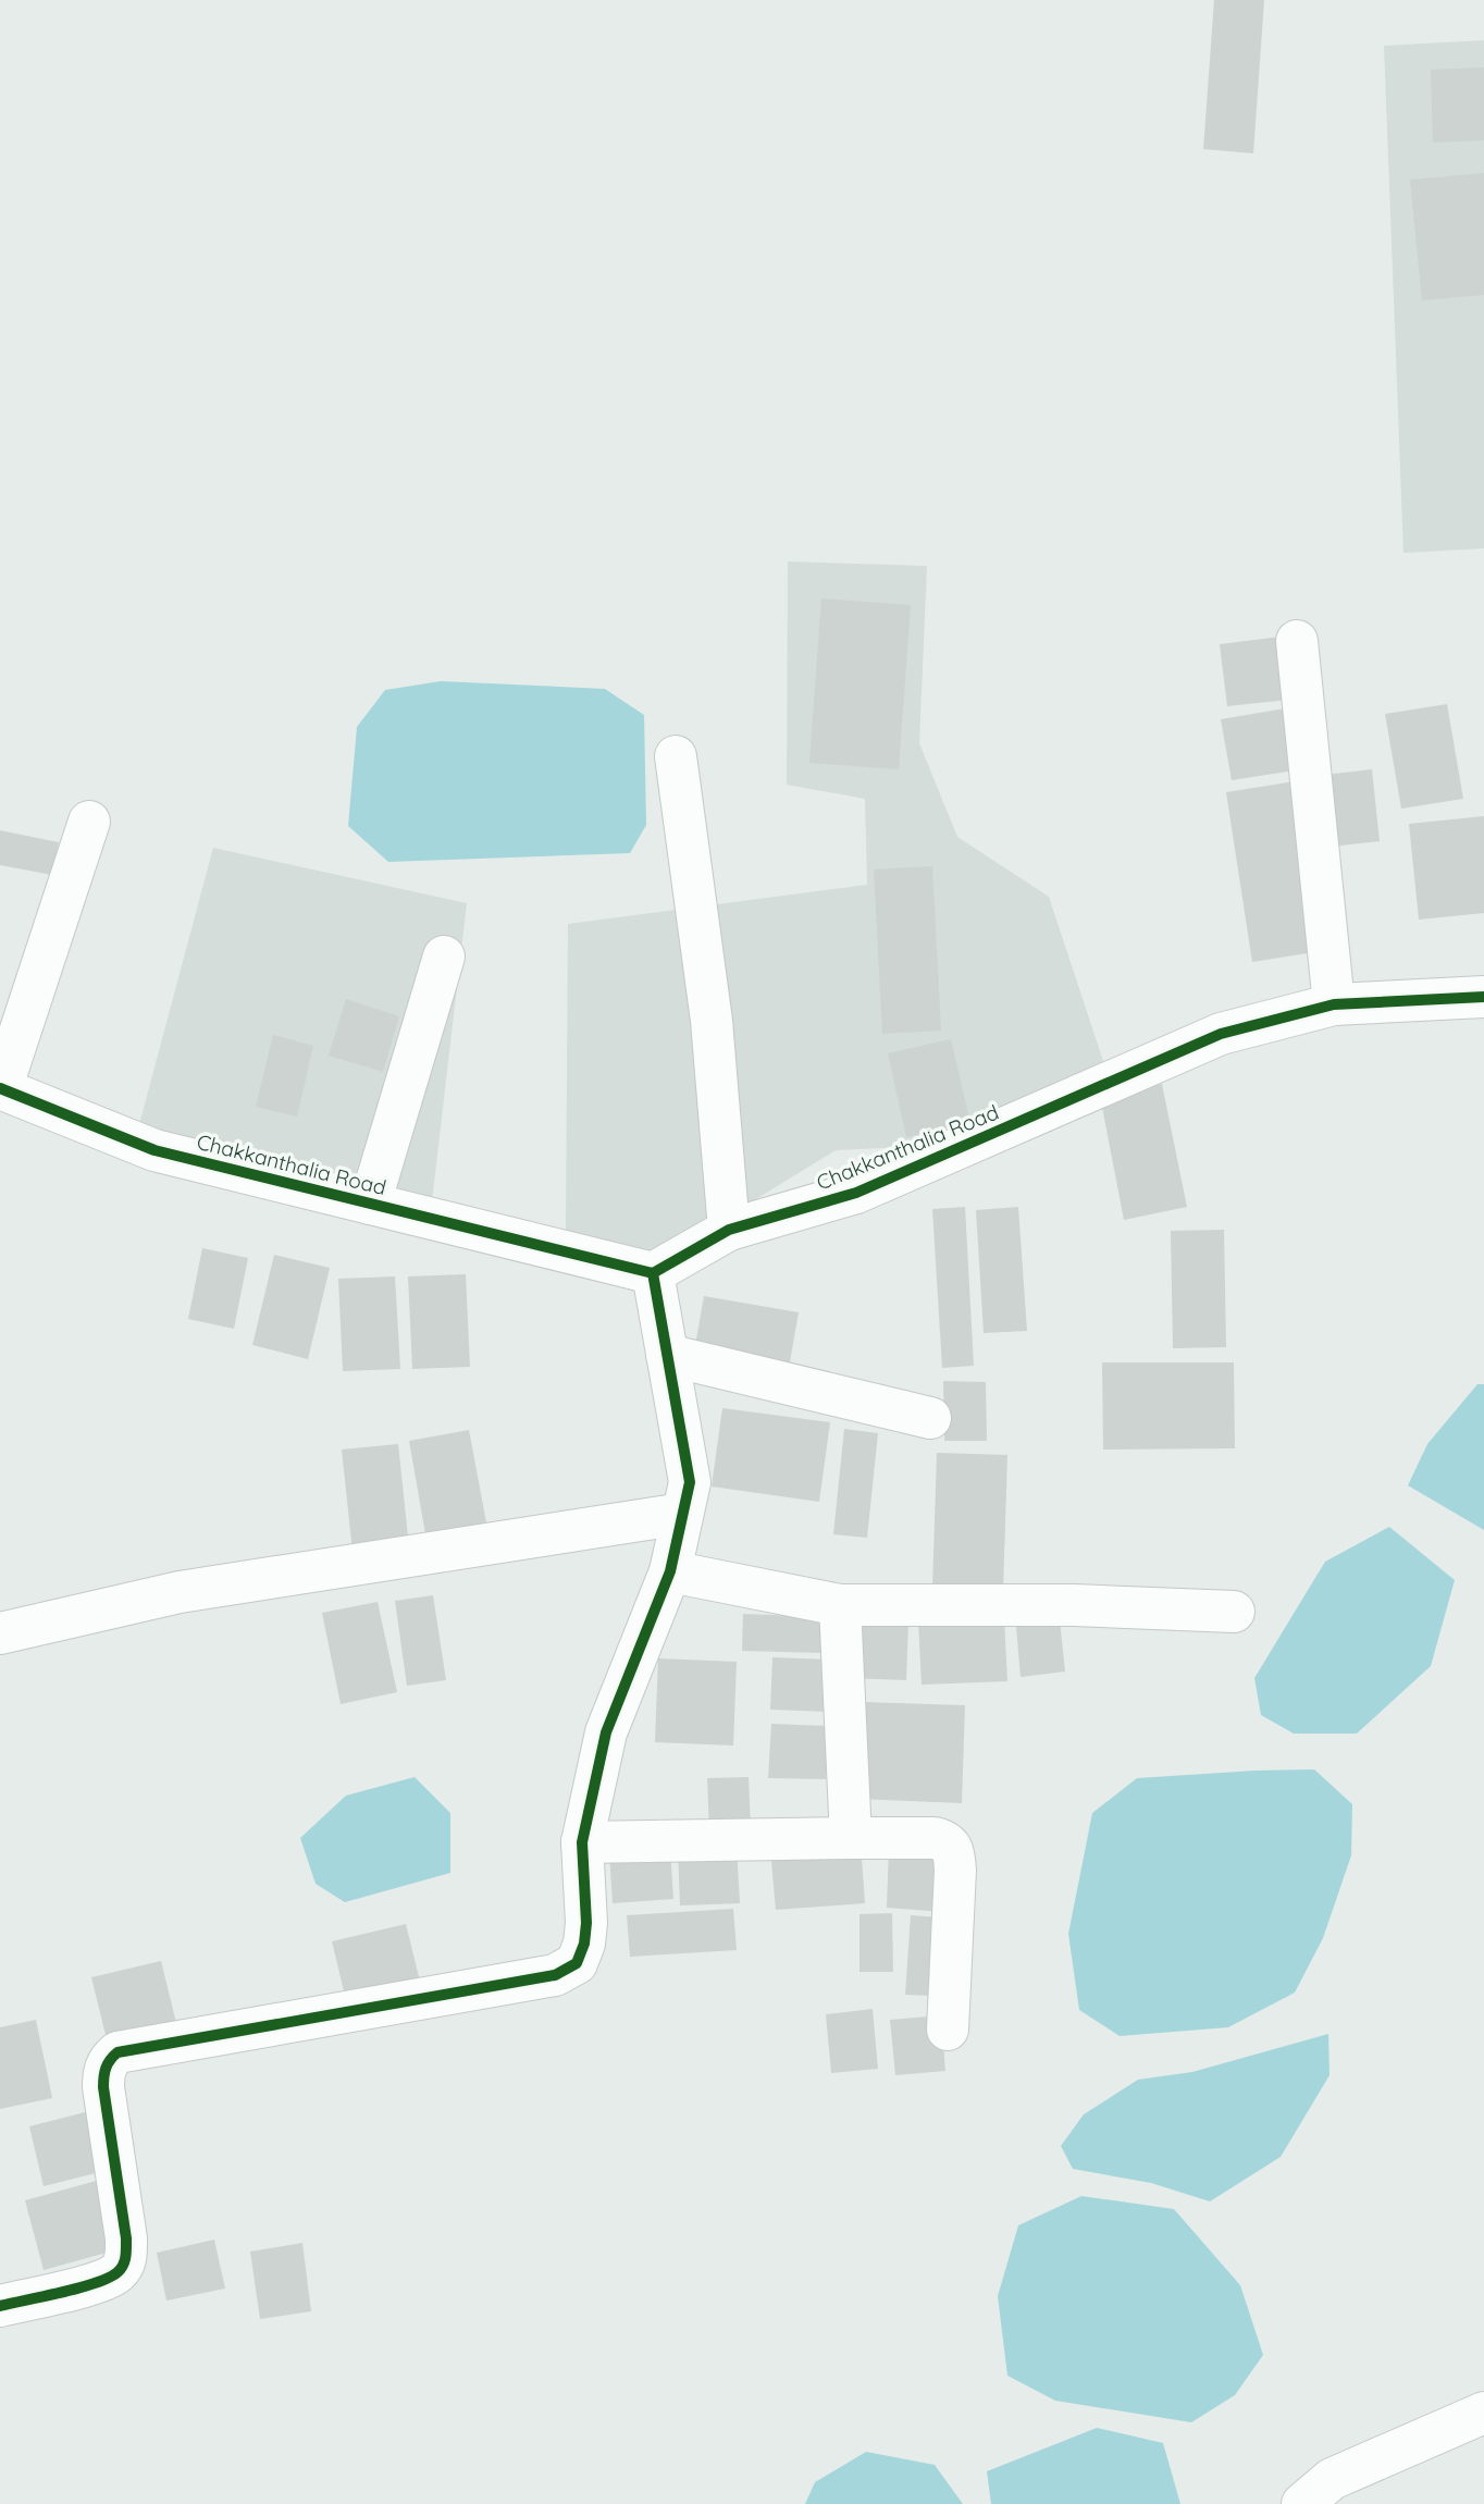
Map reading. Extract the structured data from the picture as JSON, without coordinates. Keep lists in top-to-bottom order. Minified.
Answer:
{"streets":{"street":["Chakkanthalia Road"]}}
